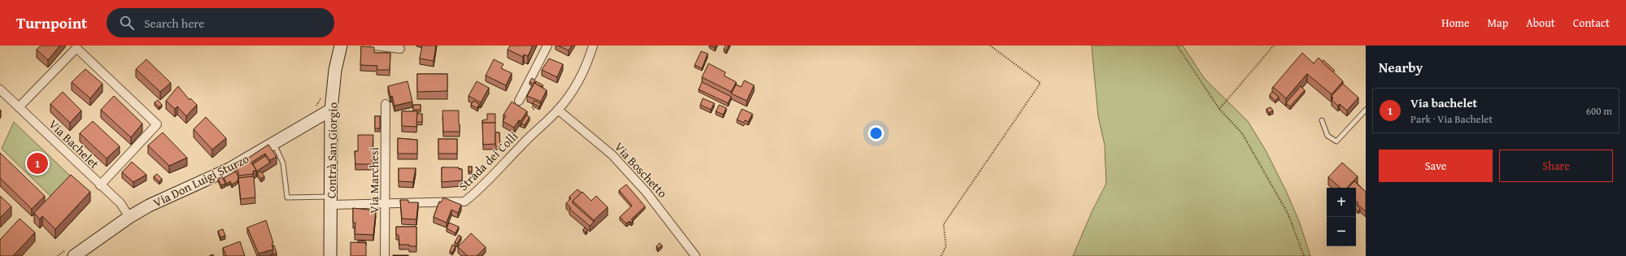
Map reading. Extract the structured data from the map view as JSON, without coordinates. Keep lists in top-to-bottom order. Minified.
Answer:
{"streets":{"street":["Via Bachelet","Contrà San Giorgio","Strada dei Colli","Via Boschetto","Via Don Luigi Sturzo","Via Marchesi"]},"crossings":[["Via Bachelet","Via Don Luigi Sturzo"],["Contrà San Giorgio","Strada dei Colli"],["Contrà San Giorgio","Via Don Luigi Sturzo"],["Strada dei Colli","Via Boschetto"],["Strada dei Colli","Via Marchesi"]],"page":{"header":"Turnpoint","search":"Search here","nav":["Home","Map","About","Contact"],"heading":"Nearby","list":[{"mark":"1","name":"Via bachelet","note":"Park · Via Bachelet","value":"600 m"}],"buttons":["Save","Share"],"pins":"1","map_buttons":["+","−"]}}
